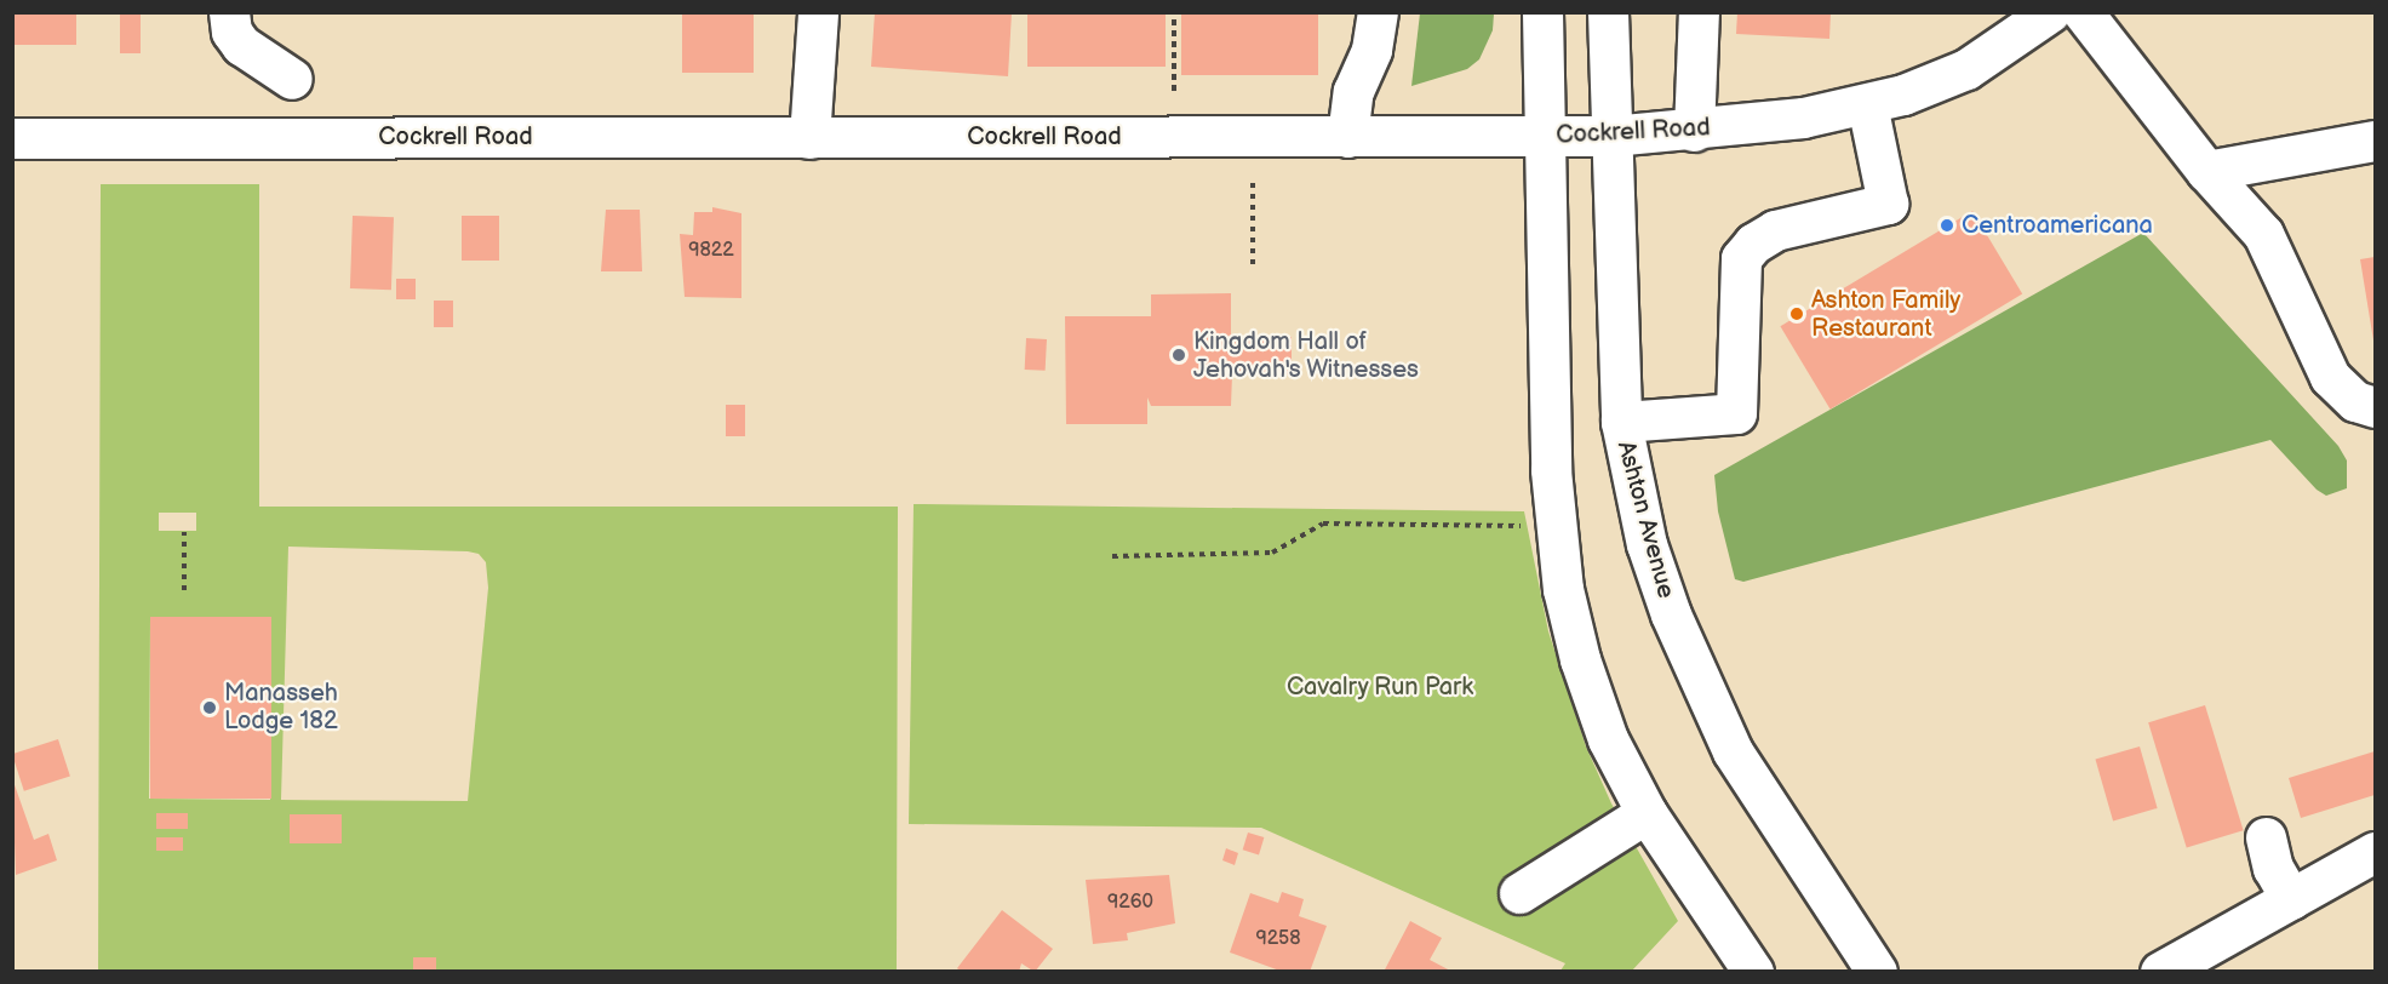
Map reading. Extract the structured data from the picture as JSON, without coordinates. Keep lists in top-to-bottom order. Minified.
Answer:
{"streets":{"street":["Cockrell Road","Ashton Avenue"]},"crossings":[["Cockrell Road","Ashton Avenue"]],"parks":["Cavalry Run Park"],"places":["Centroamericana","Ashton Family Restaurant","Kingdom Hall of Jehovah's Witnesses","Manasseh Lodge 182"],"house_numbers":["9822","9260","9258"]}
